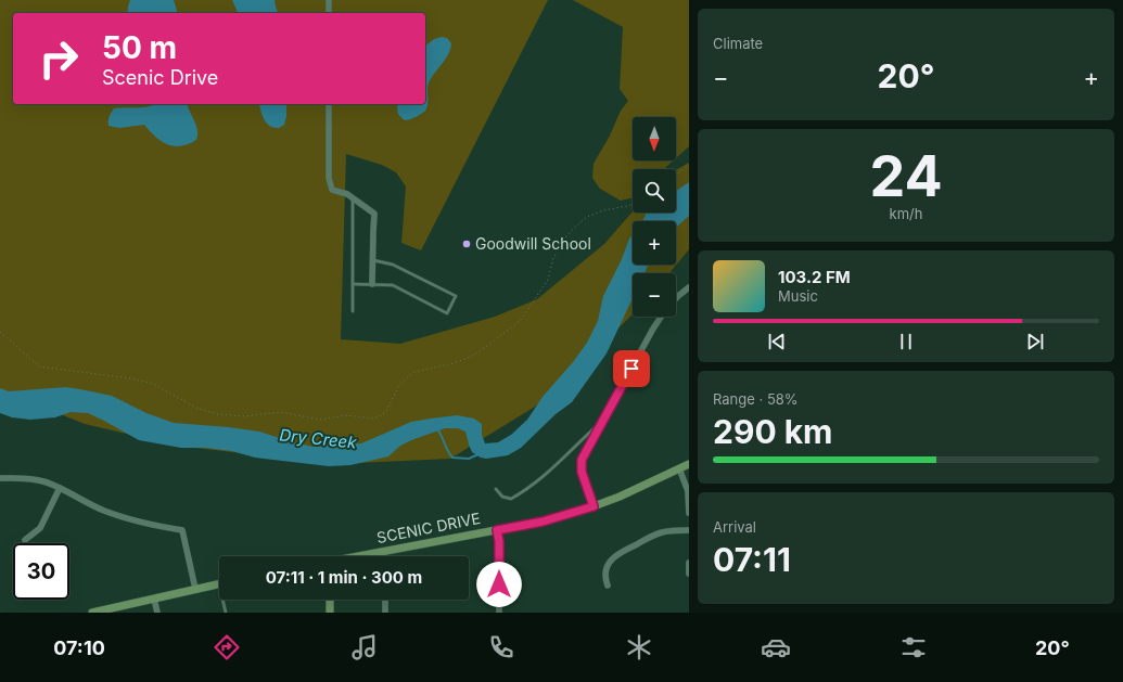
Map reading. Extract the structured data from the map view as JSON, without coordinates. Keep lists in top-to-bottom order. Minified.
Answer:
{"streets":{"main road":["SCENIC DRIVE"]},"water":["Dry Creek"],"places":["Goodwill School"],"north":"bottom","page":{"tile":["Climate",["24","km/h"],["Range · 58%","290 km"],["Arrival","07:11"]],"turn":["50 m","Scenic Drive"],"heat":["−","20°","+"],"map_buttons":["+","−"],"song":["103.2 FM","Music"],"limit":"30","trip":"07:11 · 1 min · 300 m","tabs":["07:10","20°"]}}
